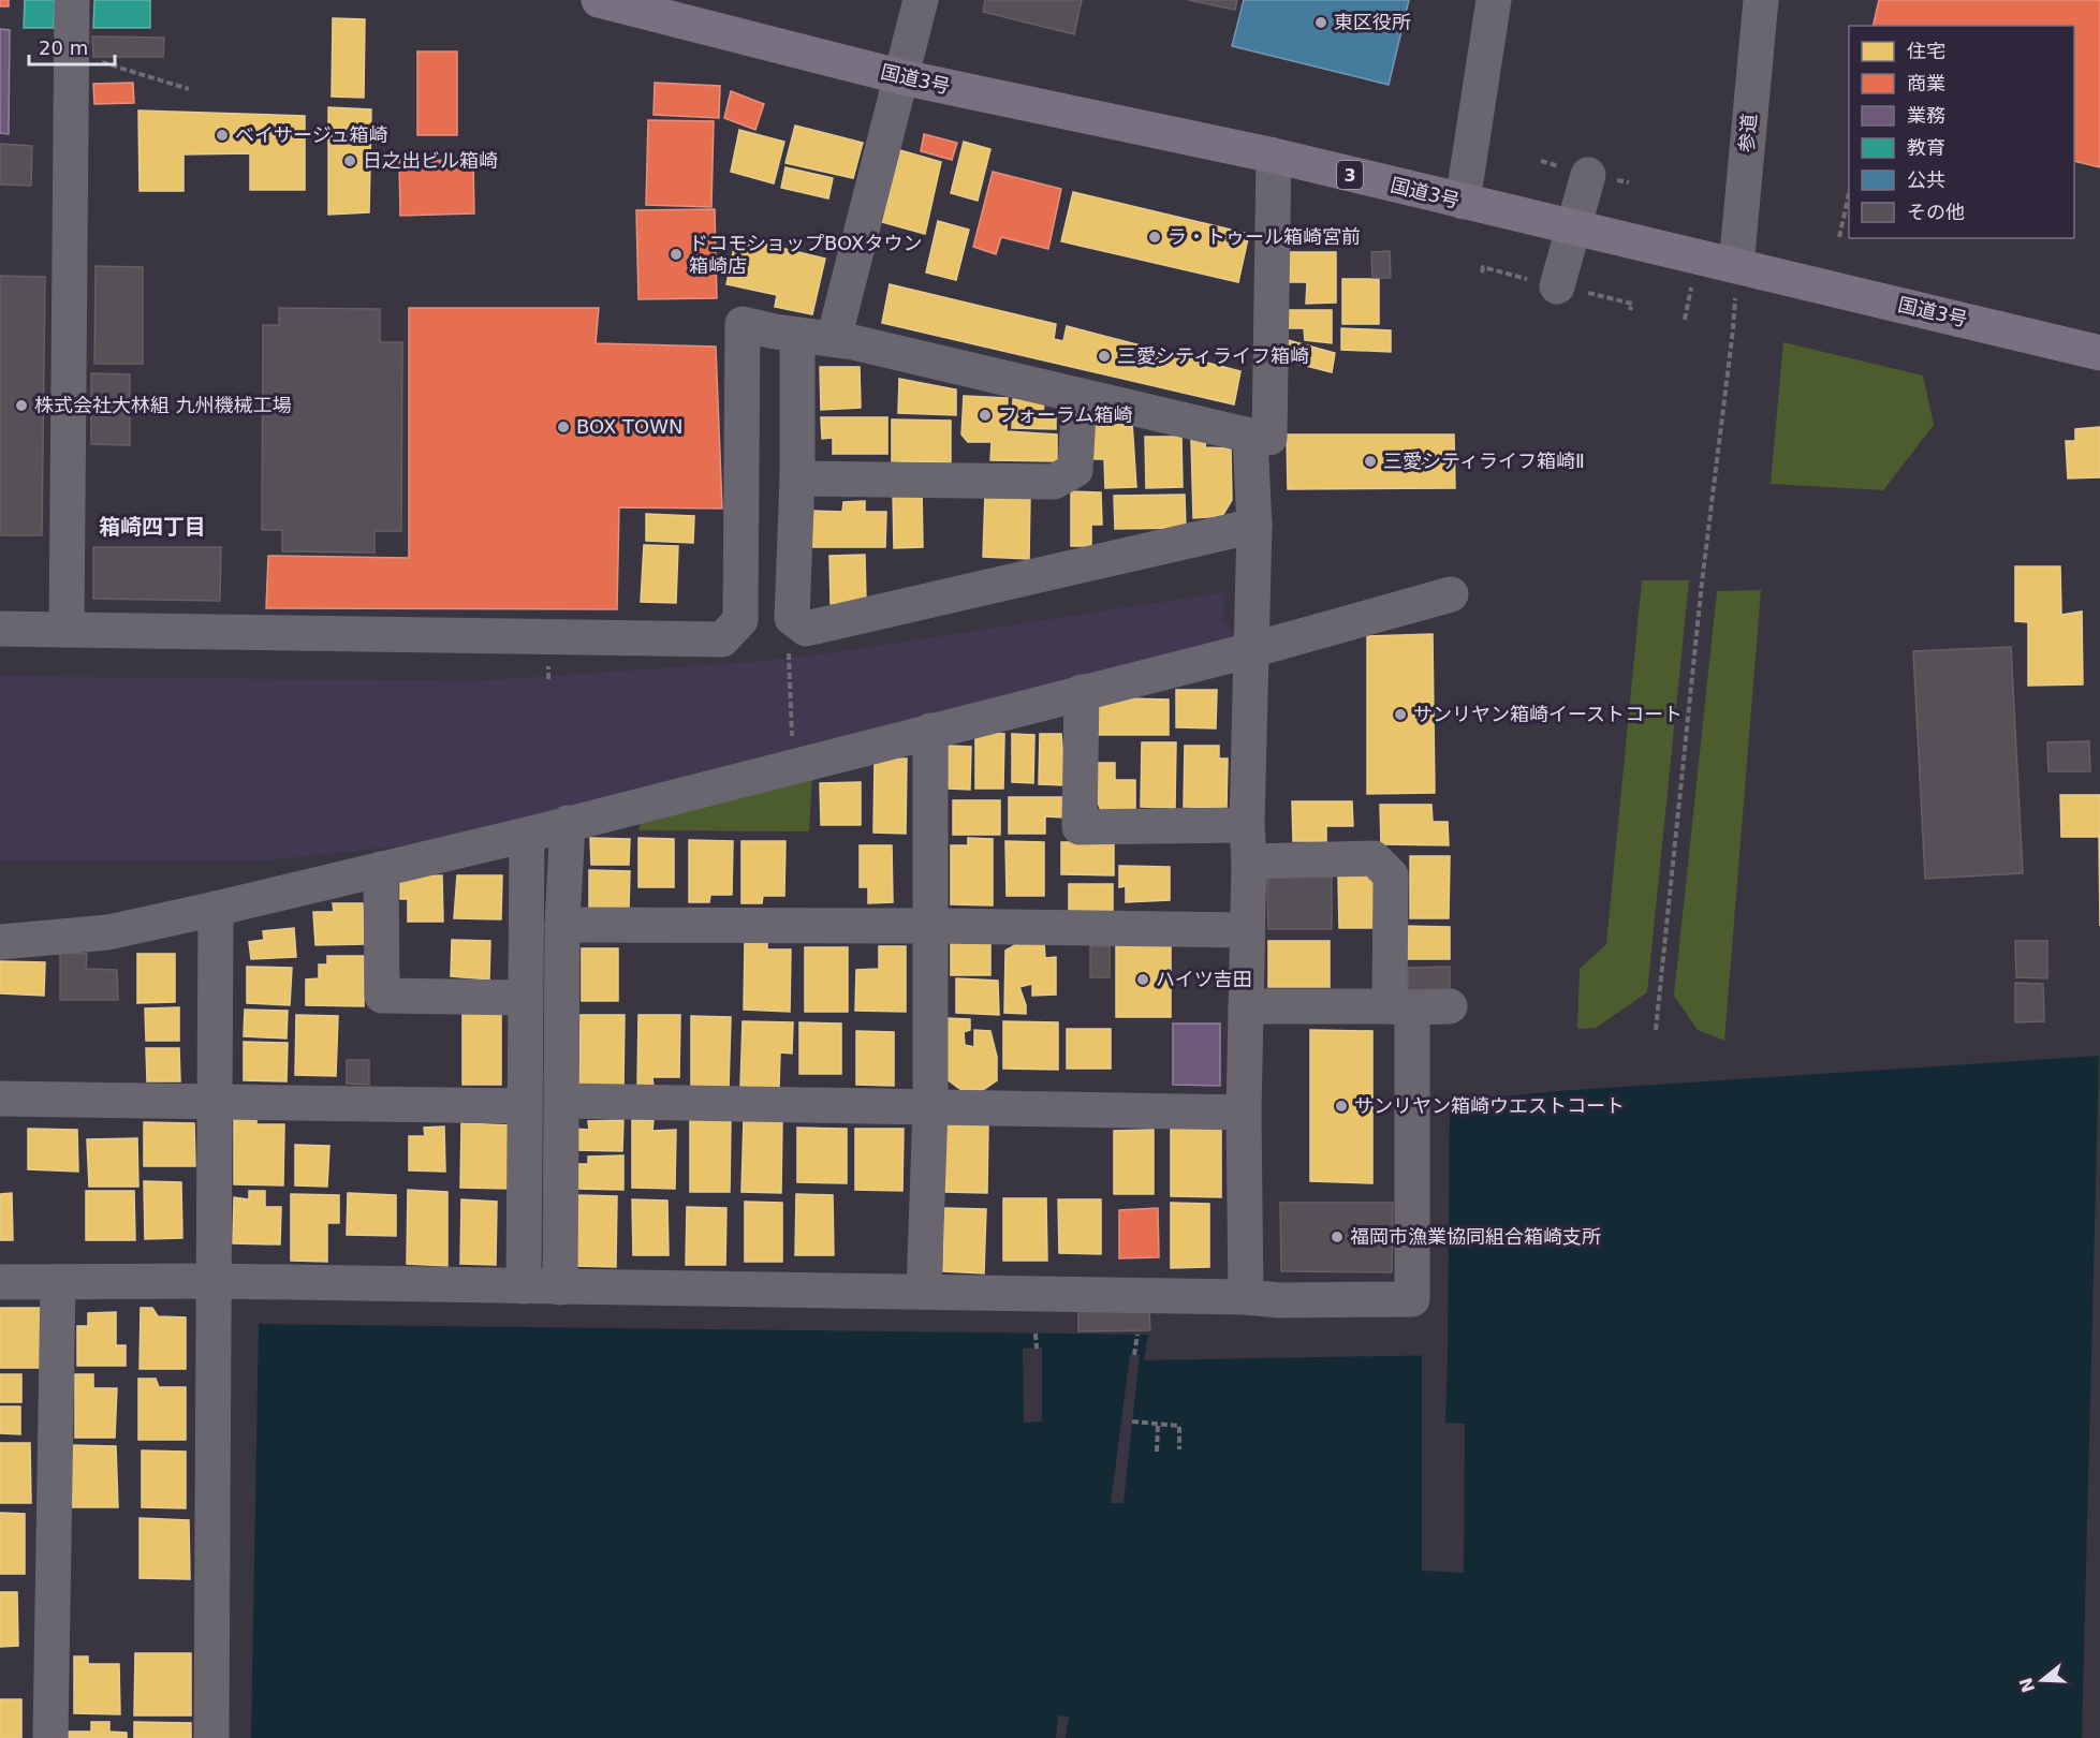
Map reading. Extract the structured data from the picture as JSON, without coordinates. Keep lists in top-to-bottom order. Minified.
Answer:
{"streets":{"highway":["国道3号","3"],"street":["参道"]},"crossings":[["国道3号","参道"]],"districts":["箱崎四丁目"],"places":["東区役所","ベイサージュ箱崎","日之出ビル箱崎","ラ・トゥール箱崎宮前","ドコモショップBOXタウン 箱崎店","三愛シティライフ箱崎","株式会社大林組 九州機械工場","フォーラム箱崎","BOX TOWN","三愛シティライフ箱崎Ⅱ","サンリヤン箱崎イーストコート","ハイツ吉田","サンリヤン箱崎ウエストコート","福岡市漁業協同組合箱崎支所"],"legend":["住宅","商業","業務","教育","公共","その他"],"scale_bar":"20 m","north":"left"}
